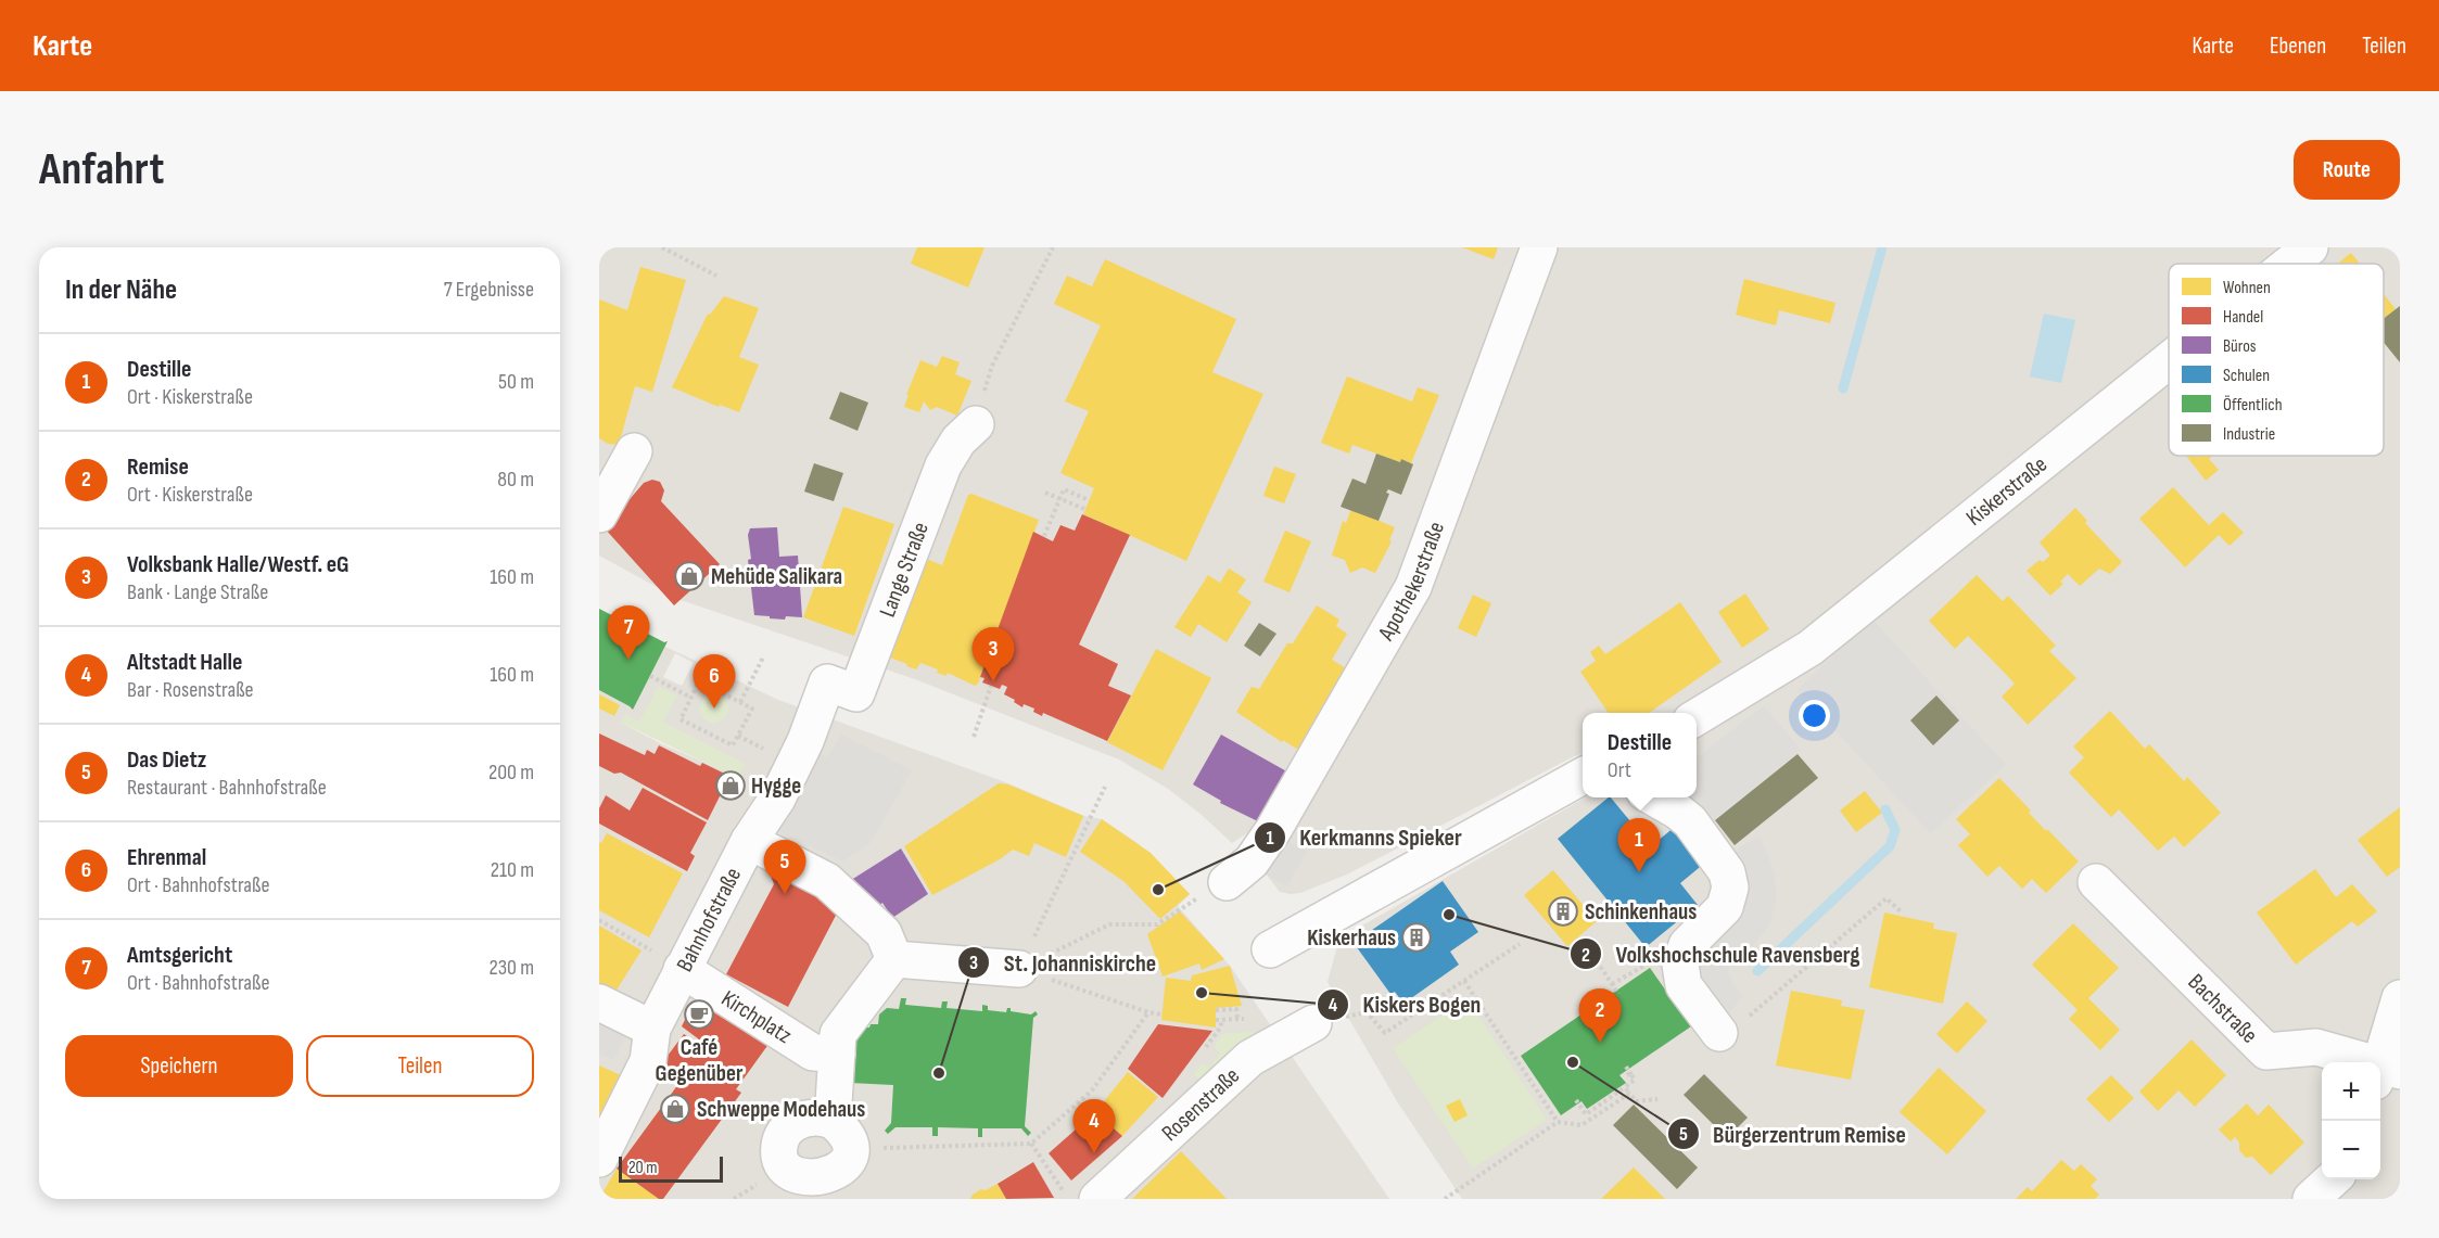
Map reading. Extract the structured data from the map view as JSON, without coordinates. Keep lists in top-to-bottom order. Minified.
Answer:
{"streets":{"street":["Kiskerstraße","Lange Straße","Apothekerstraße","Bahnhofstraße","Bachstraße","Kirchplatz","Rosenstraße"]},"crossings":[["Lange Straße","Bahnhofstraße"],["Bahnhofstraße","Kirchplatz"]],"places":{"shop":["Mehüde Salikara","Hygge","Schweppe Modehaus"],"other":["Kerkmanns Spieker","Volkshochschule Ravensberg","Kiskers Bogen","Bürgerzentrum Remise","St. Johanniskirche"],"building":["Schinkenhaus","Kiskerhaus"],"cafe":["Café Gegenüber"]},"legend":["Wohnen","Handel","Büros","Schulen","Öffentlich","Industrie"],"scale_bar":"20 m","page":{"header":"Karte","nav":["Karte","Ebenen","Teilen"],"buttons":["Route",["Speichern","Teilen"]],"title":"Anfahrt","heading":["In der Nähe","7 Ergebnisse"],"list":[{"mark":"1","name":"Destille","note":"Ort · Kiskerstraße","value":"50 m"},{"mark":"2","name":"Remise","note":"Ort · Kiskerstraße","value":"80 m"},{"mark":"3","name":"Volksbank Halle/Westf. eG","note":"Bank · Lange Straße","value":"160 m"},{"mark":"4","name":"Altstadt Halle","note":"Bar · Rosenstraße","value":"160 m"},{"mark":"5","name":"Das Dietz","note":"Restaurant · Bahnhofstraße","value":"200 m"},{"mark":"6","name":"Ehrenmal","note":"Ort · Bahnhofstraße","value":"210 m"},{"mark":"7","name":"Amtsgericht","note":"Ort · Bahnhofstraße","value":"230 m"}],"pins":["7","3","6","1","5","2","4"],"popup":["Destille","Ort"],"map_buttons":["+","−"],"scale":"20 m"}}
